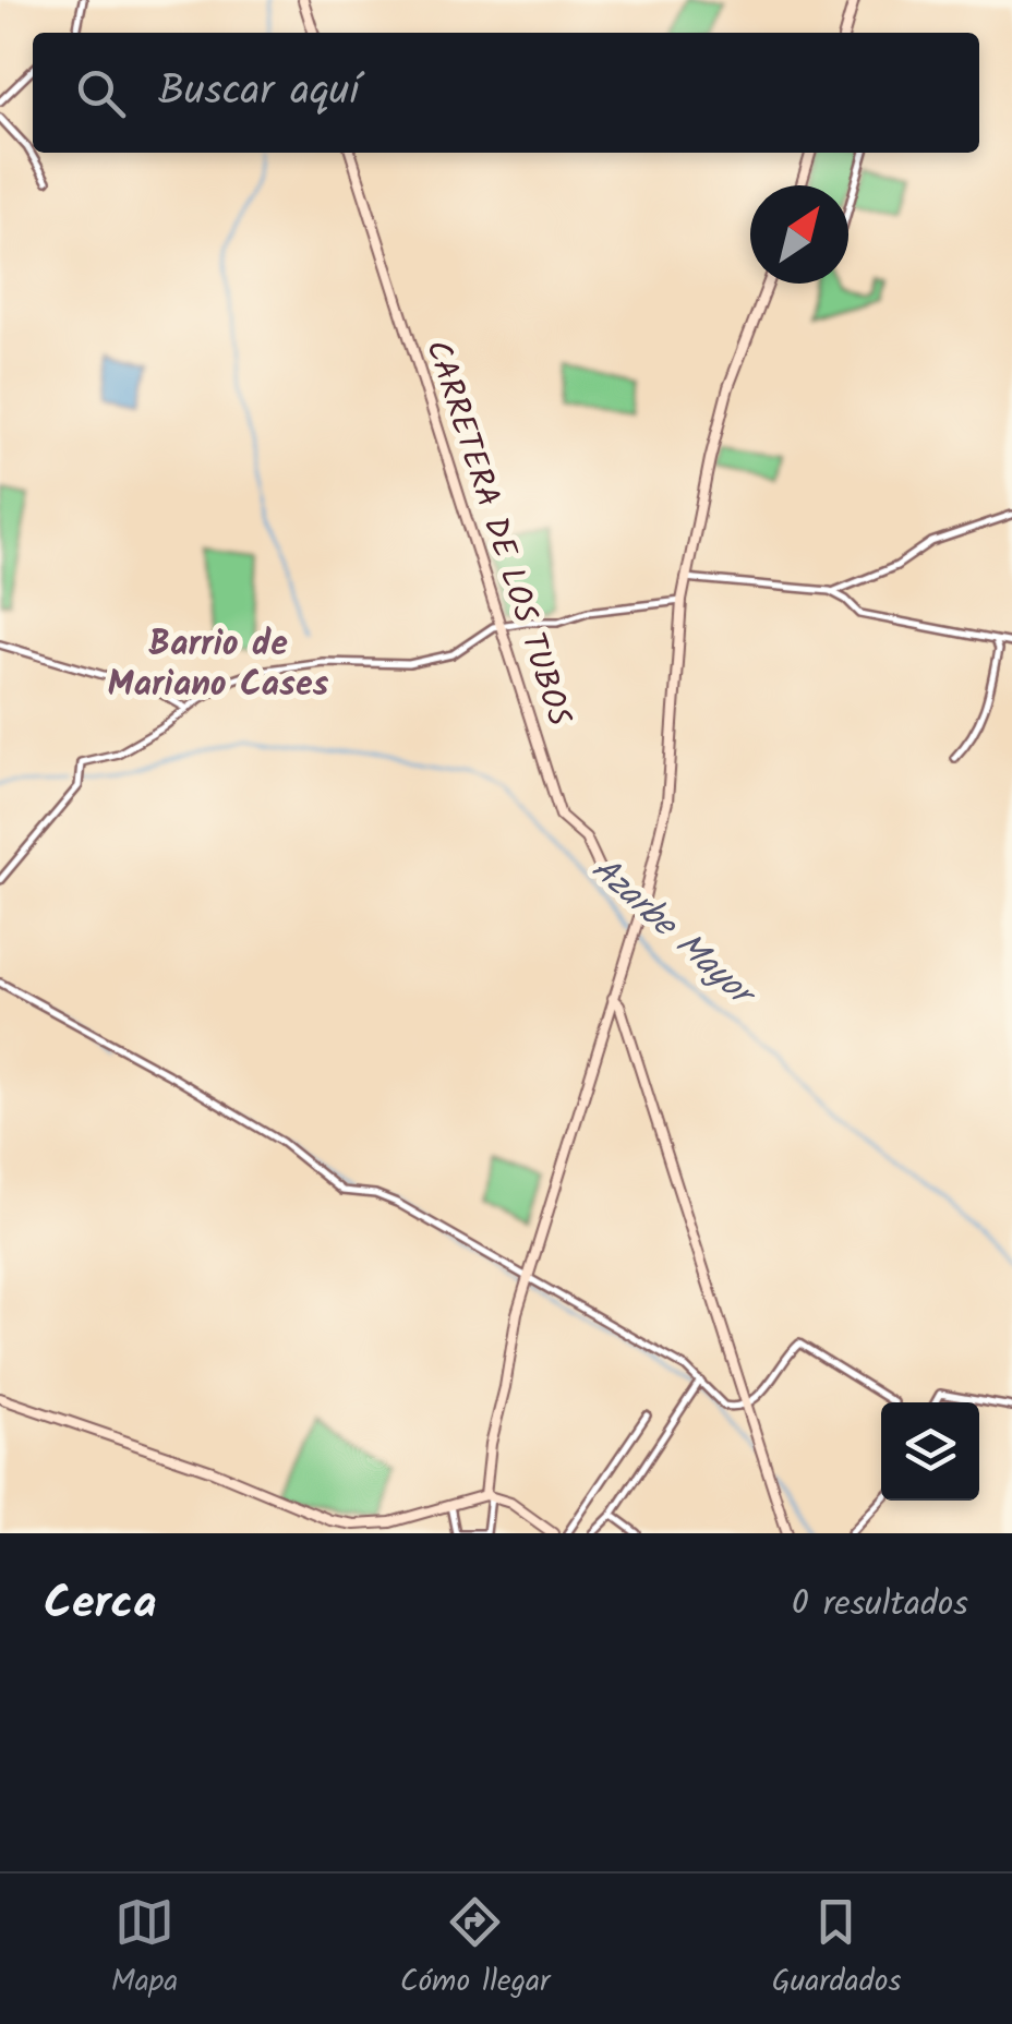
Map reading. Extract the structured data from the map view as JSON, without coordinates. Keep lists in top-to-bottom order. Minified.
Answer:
{"streets":{"main road":["CARRETERA DE LOS TUBOS"]},"districts":["Barrio de Mariano Cases"],"water":["Azarbe Mayor"],"north":"top right","page":{"search":"Buscar aquí","heading":["Cerca","0 resultados"],"nav":["Mapa","Cómo llegar","Guardados"]}}
